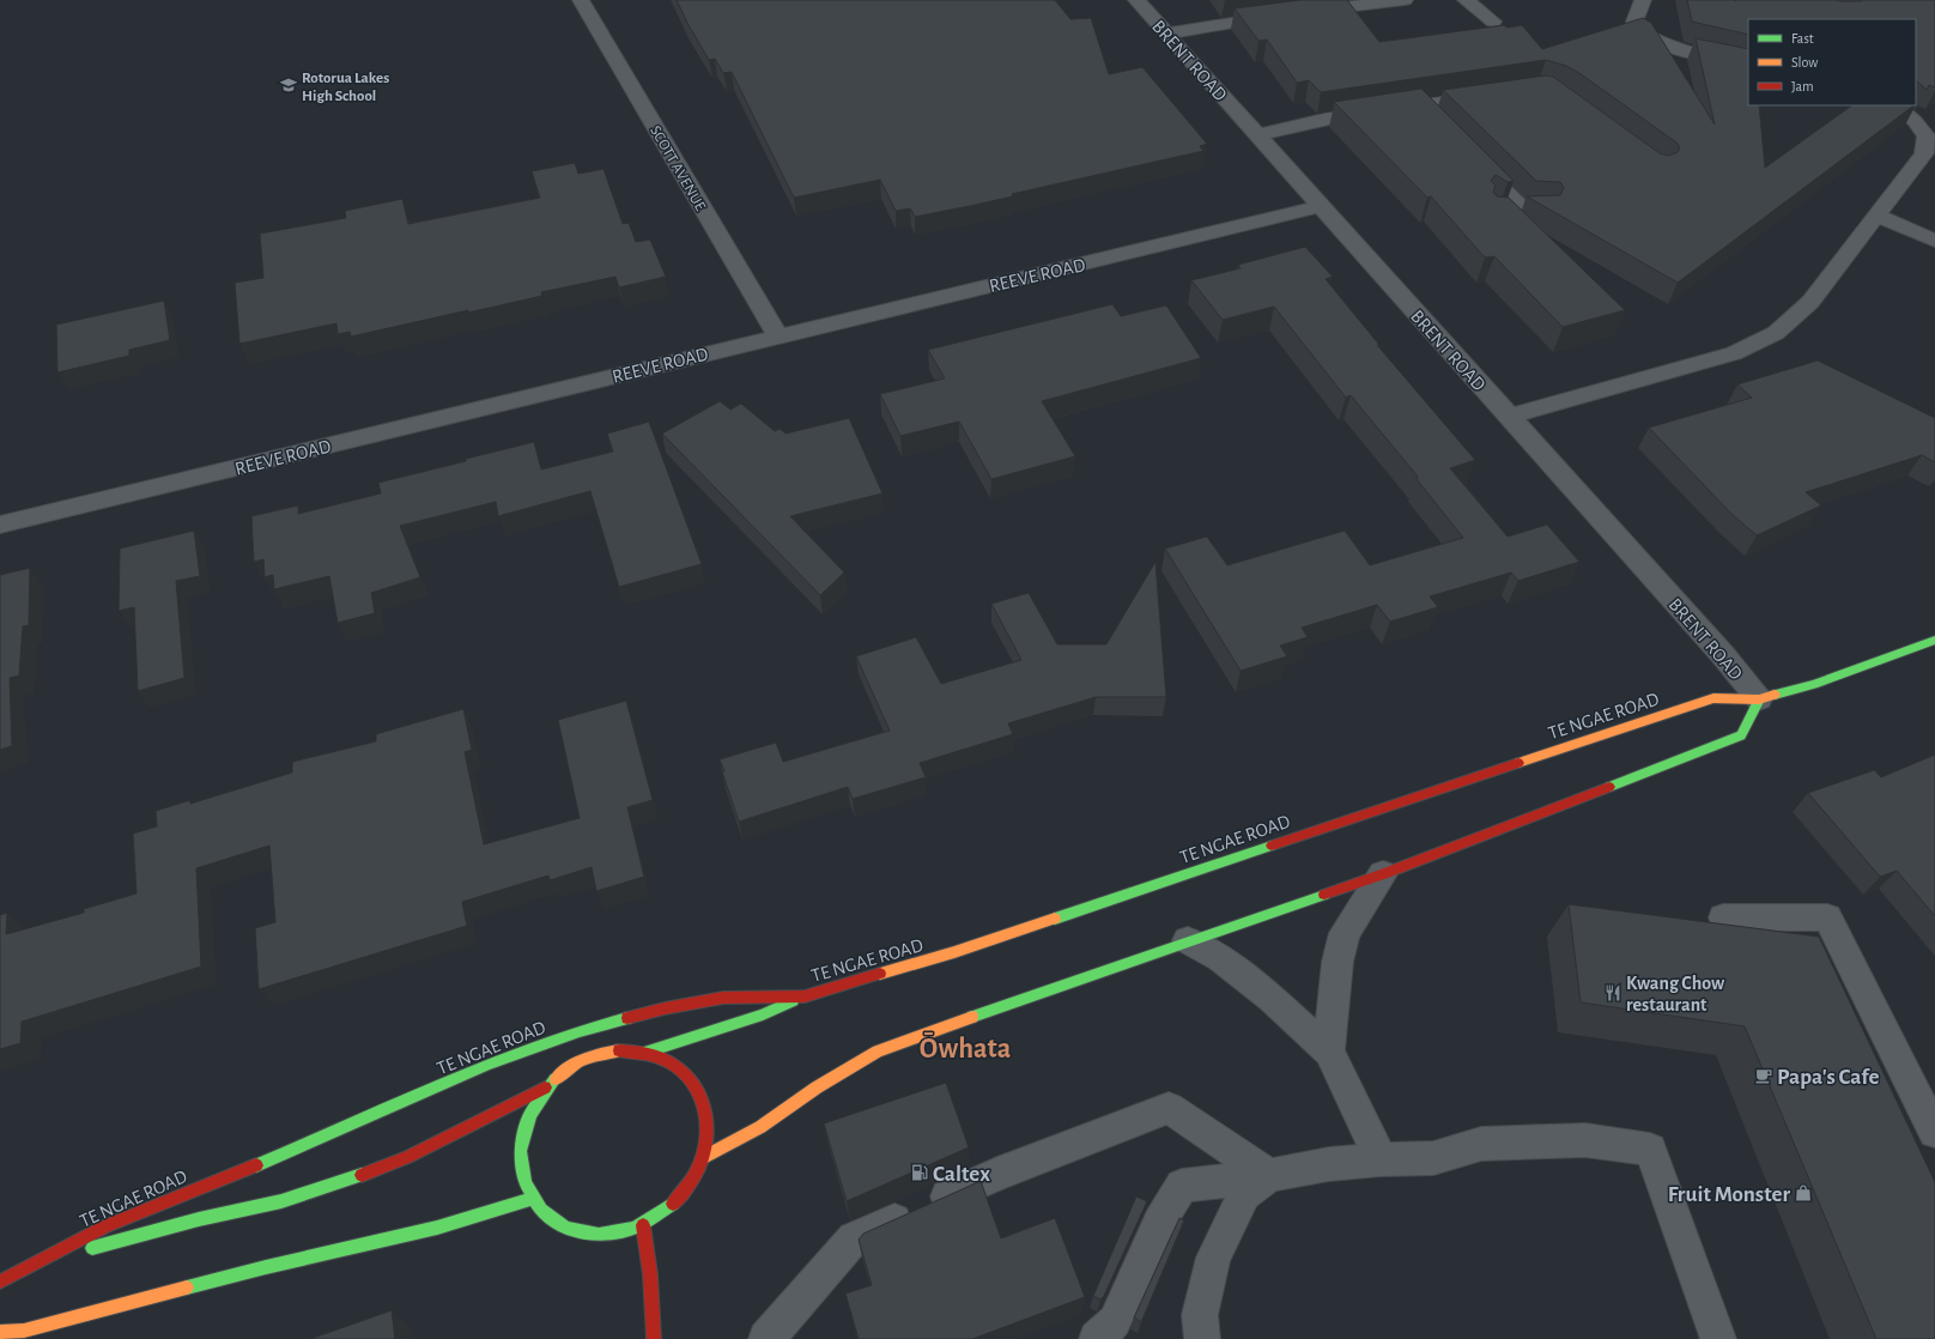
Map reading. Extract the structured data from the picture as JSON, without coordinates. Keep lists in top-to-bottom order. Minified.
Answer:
{"streets":{"main road":["TE NGAE ROAD"],"street":["BRENT ROAD","SCOTT AVENUE","REEVE ROAD"]},"crossings":[["BRENT ROAD","REEVE ROAD"],["BRENT ROAD","TE NGAE ROAD"],["SCOTT AVENUE","REEVE ROAD"]],"districts":["Ōwhata"],"places":{"school or university":["Rotorua Lakes High School"],"restaurant":["Kwang Chow restaurant"],"cafe":["Papa's Cafe"],"fuel station":["Caltex"],"shop":["Fruit Monster"]},"legend":["Fast","Slow","Jam"]}
